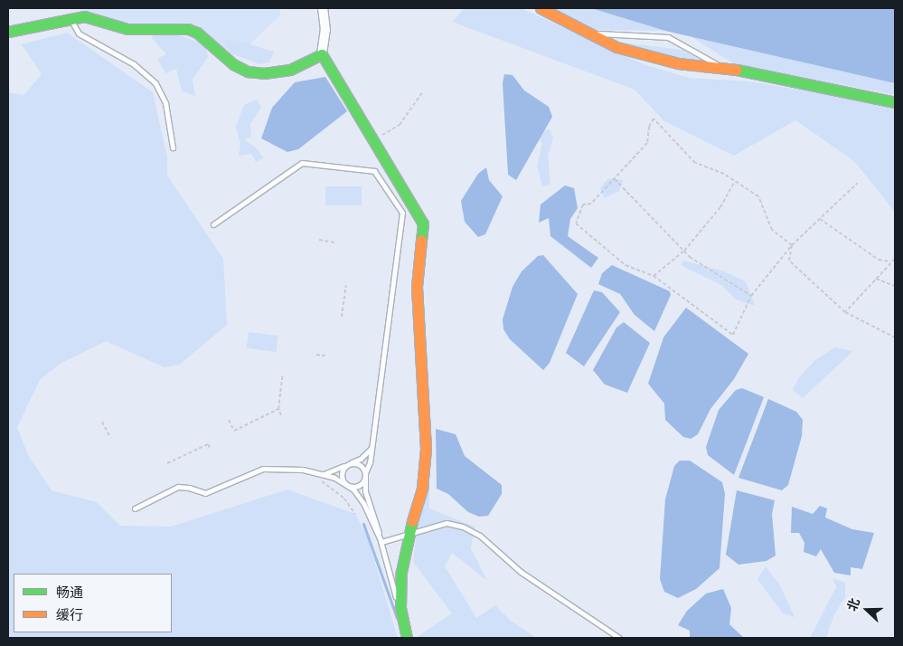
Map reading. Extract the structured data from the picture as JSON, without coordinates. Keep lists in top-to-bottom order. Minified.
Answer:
{"legend":["畅通","缓行"],"north":"left"}
